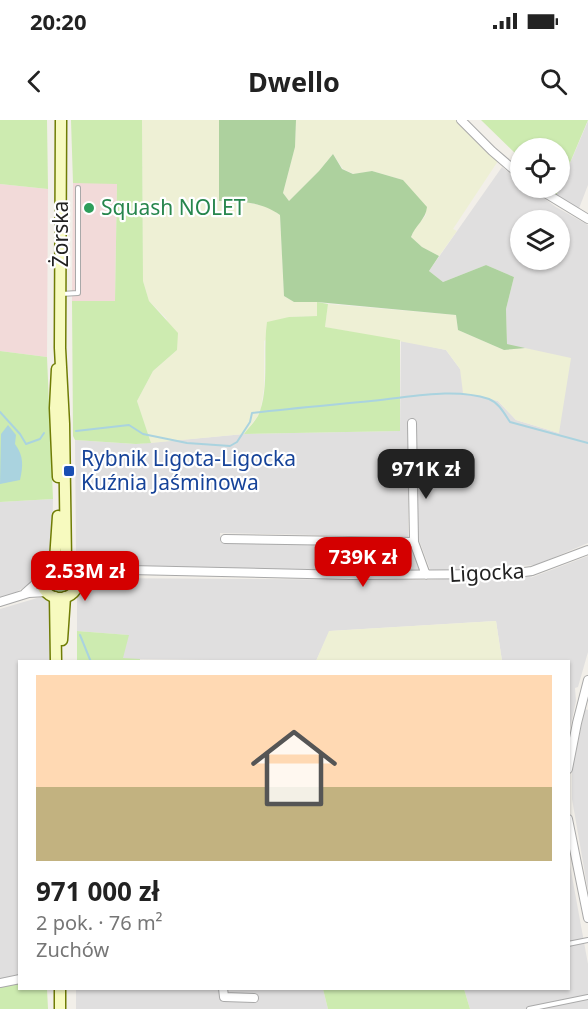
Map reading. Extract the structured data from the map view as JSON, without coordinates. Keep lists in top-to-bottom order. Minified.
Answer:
{"streets":{"main road":["Żorska"],"street":["Ligocka"]},"crossings":[["Żorska","Ligocka"]],"places":{"other":["Squash NOLET"],"transit":["Rybnik Ligota-Ligocka Kuźnia Jaśminowa"]},"page":{"status":"20:20","header":"Dwello","price":["971K zł","739K zł","2.53M zł"],"list":[{"name":"971 000 zł","note":"2 pok. · 76 m² · Zuchów"}]}}
